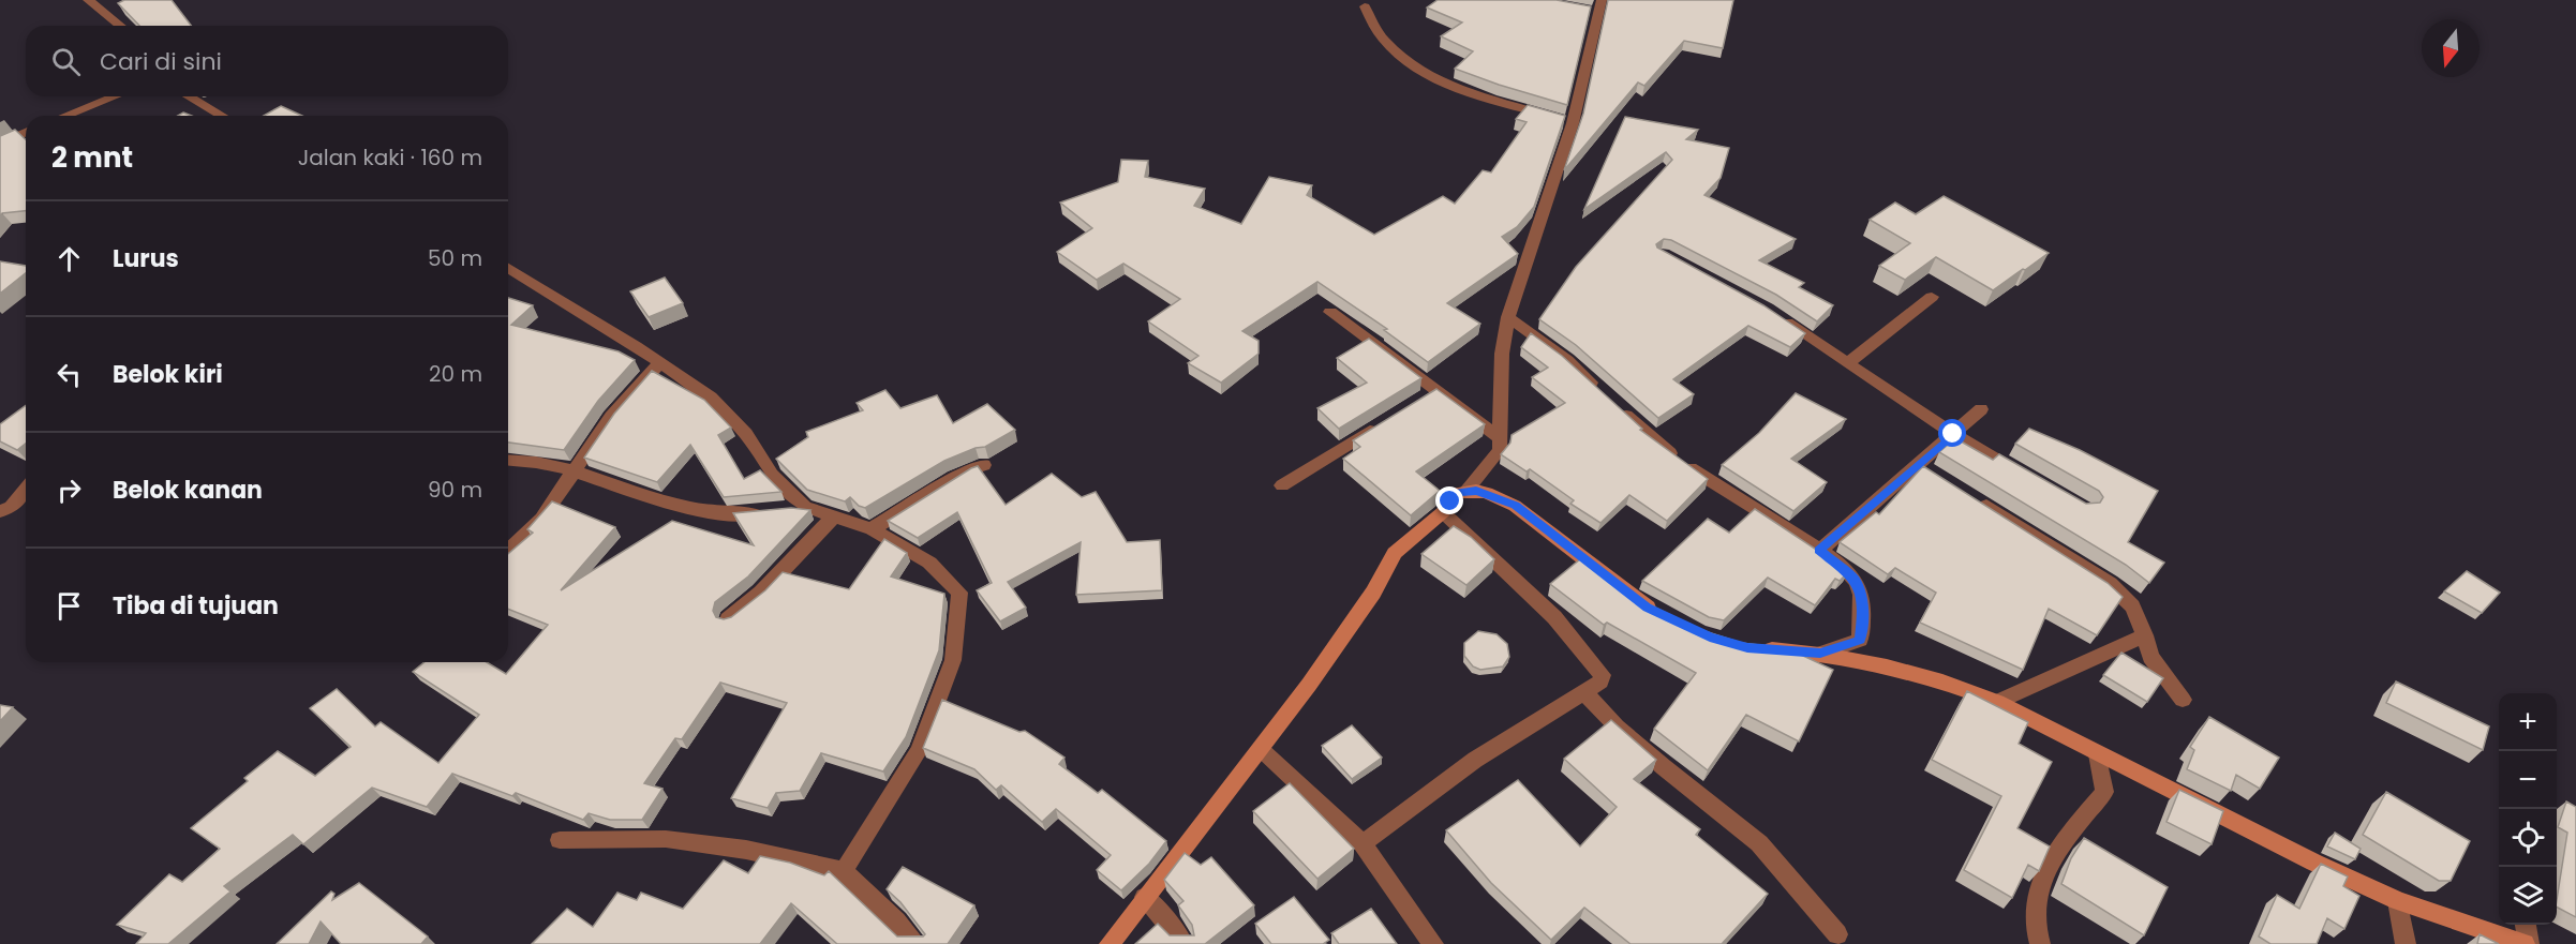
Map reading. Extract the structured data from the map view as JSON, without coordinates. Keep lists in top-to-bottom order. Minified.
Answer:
{"north":"bottom","page":{"search":"Cari di sini","heading":["2 mnt","Jalan kaki · 160 m"],"list":[["Lurus","50 m"],["Belok kiri","20 m"],["Belok kanan","90 m"],"Tiba di tujuan"],"map_buttons":["+","−"]}}
